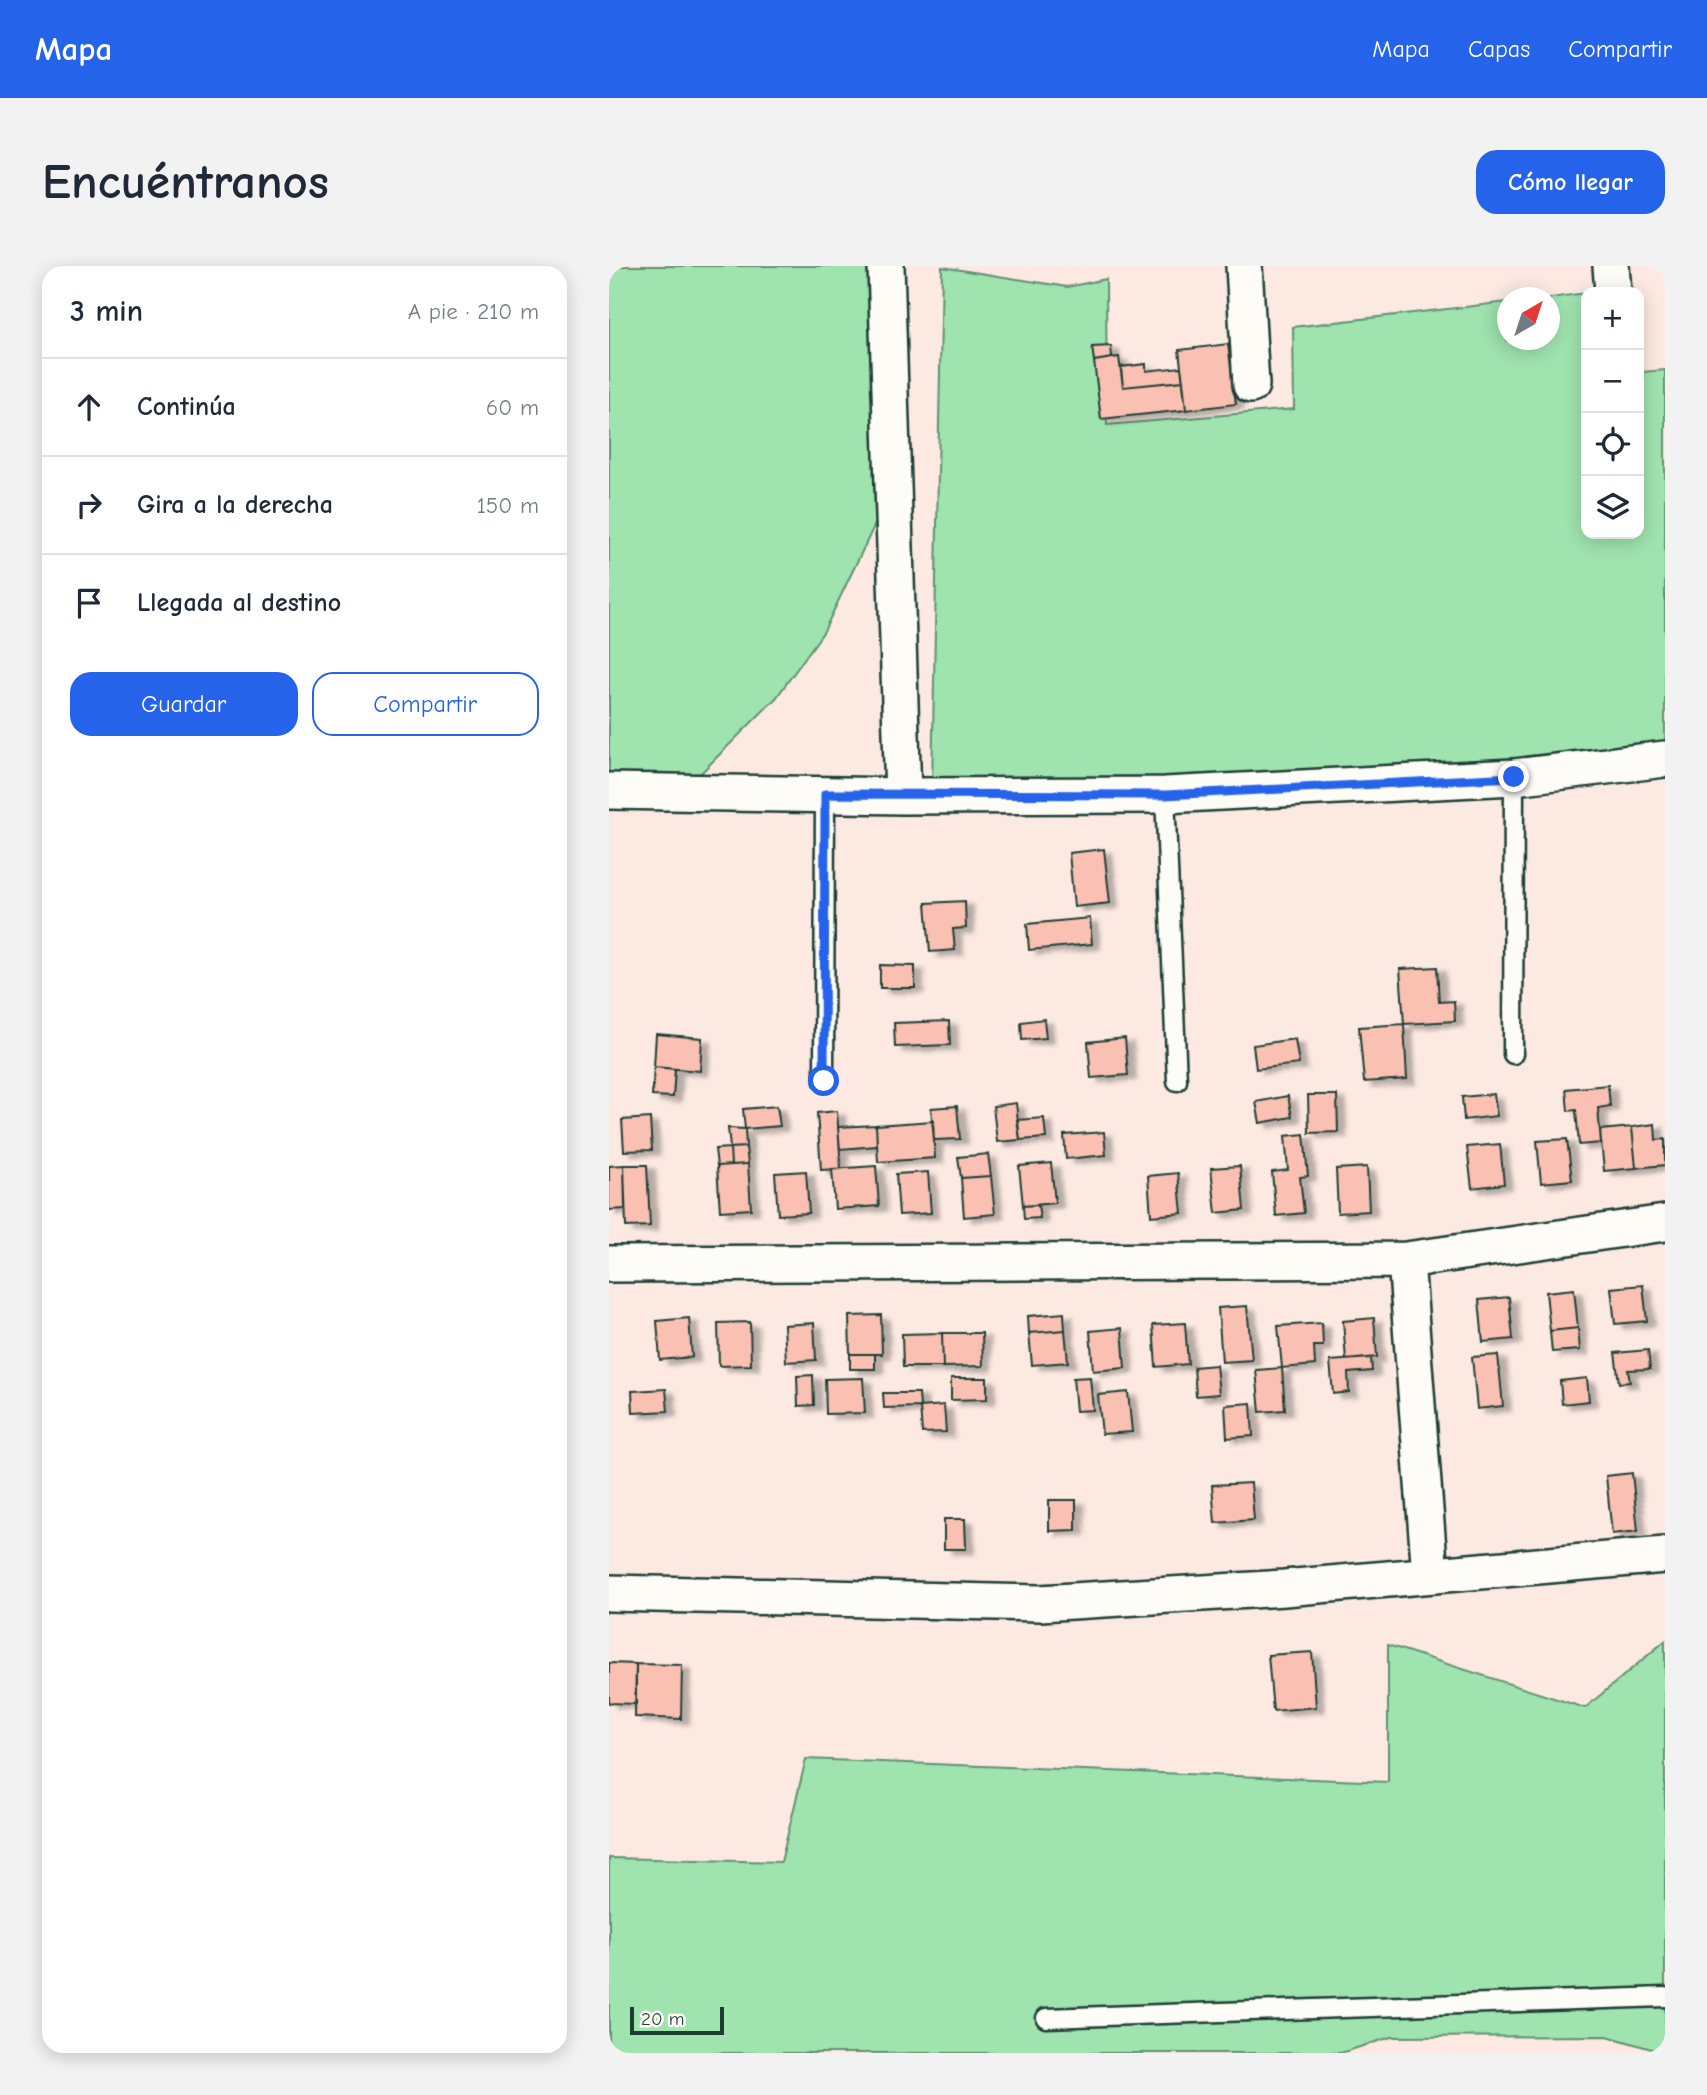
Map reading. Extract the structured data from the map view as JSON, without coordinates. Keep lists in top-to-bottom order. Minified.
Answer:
{"scale_bar":"20 m","north":"top right","page":{"header":"Mapa","nav":["Mapa","Capas","Compartir"],"buttons":["Cómo llegar",["Guardar","Compartir"]],"title":"Encuéntranos","heading":["3 min","A pie · 210 m"],"map_buttons":["+","−"],"list":[["Continúa","60 m"],["Gira a la derecha","150 m"],"Llegada al destino"],"scale":"20 m"}}
